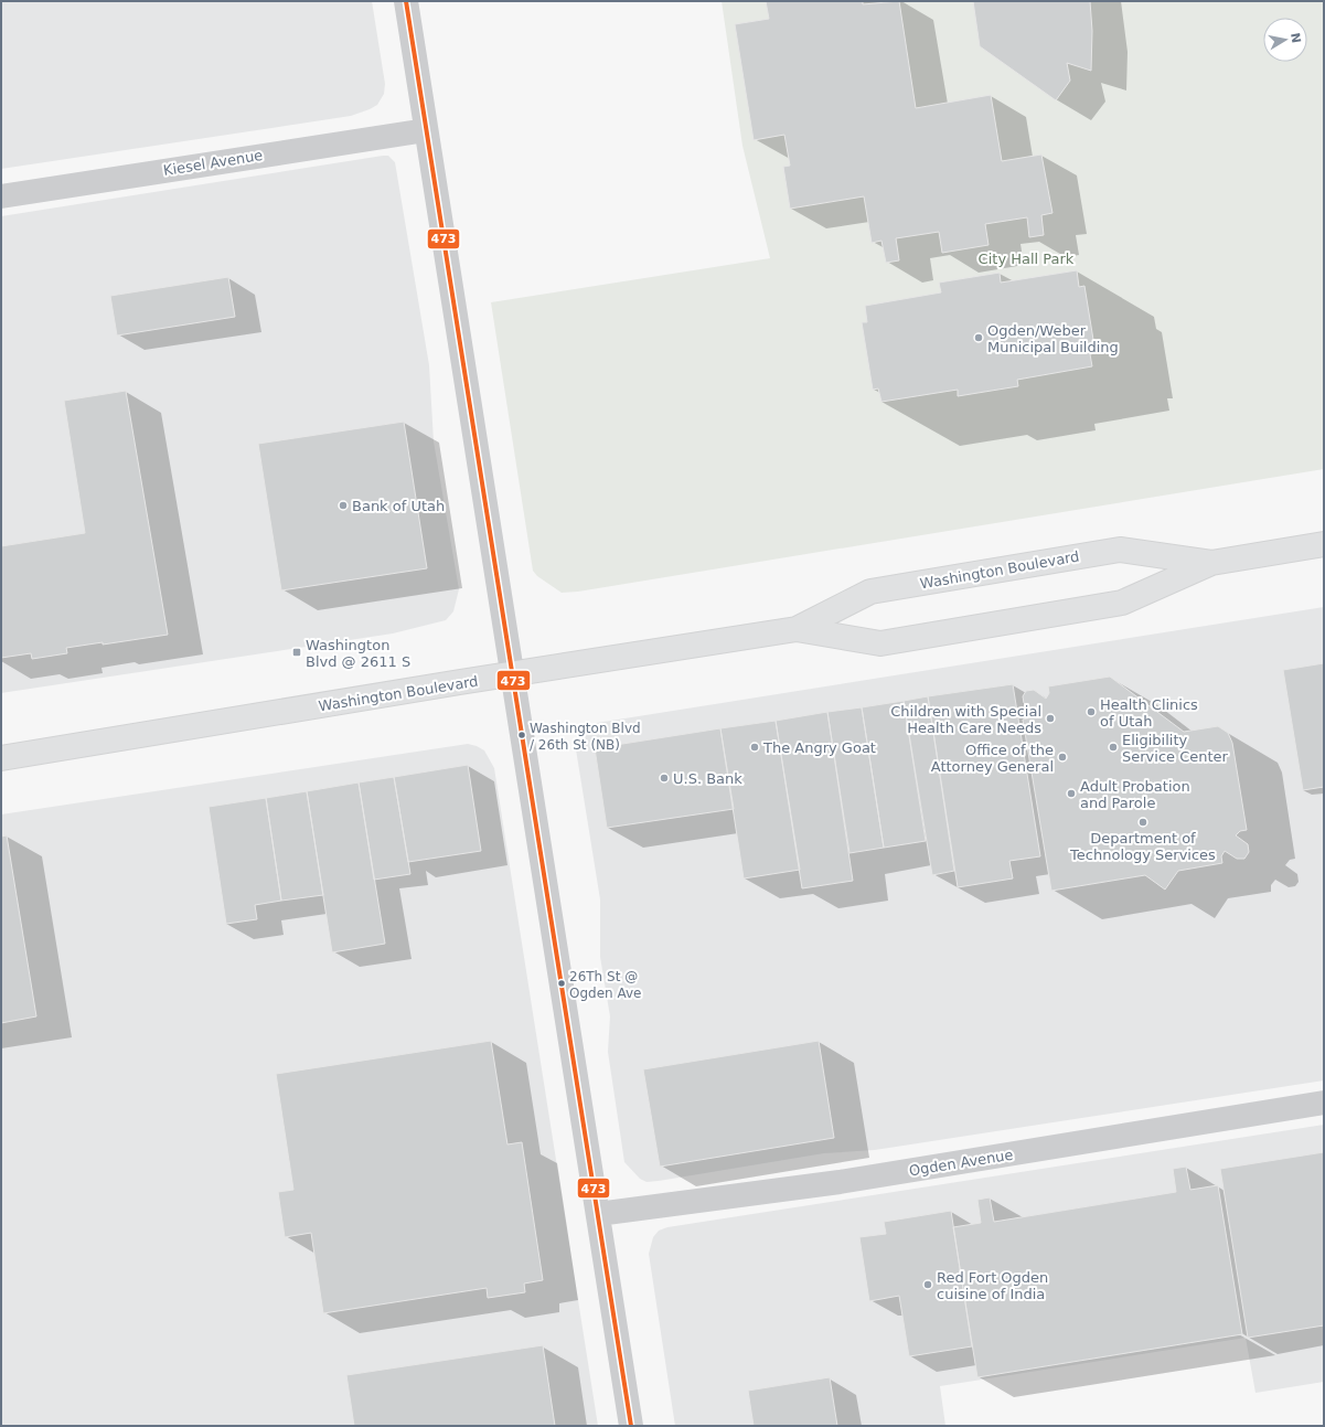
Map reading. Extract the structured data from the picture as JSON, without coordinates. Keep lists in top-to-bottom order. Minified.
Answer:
{"streets":{"main road":["Washington Boulevard"],"street":["Kiesel Avenue","Ogden Avenue"]},"parks":["City Hall Park"],"places":{"other":["Ogden/Weber Municipal Building","Bank of Utah","Health Clinics of Utah","Children with Special Health Care Needs","Washington Blvd / 26th St (NB)","The Angry Goat","Eligibility Service Center","Office of the Attorney General","U.S. Bank","Adult Probation and Parole","Department of Technology Services","26Th St @ Ogden Ave","Red Fort Ogden cuisine of India"],"transit":["Washington Blvd @ 2611 S"]},"lines":["transit line 473"],"north":"right"}
